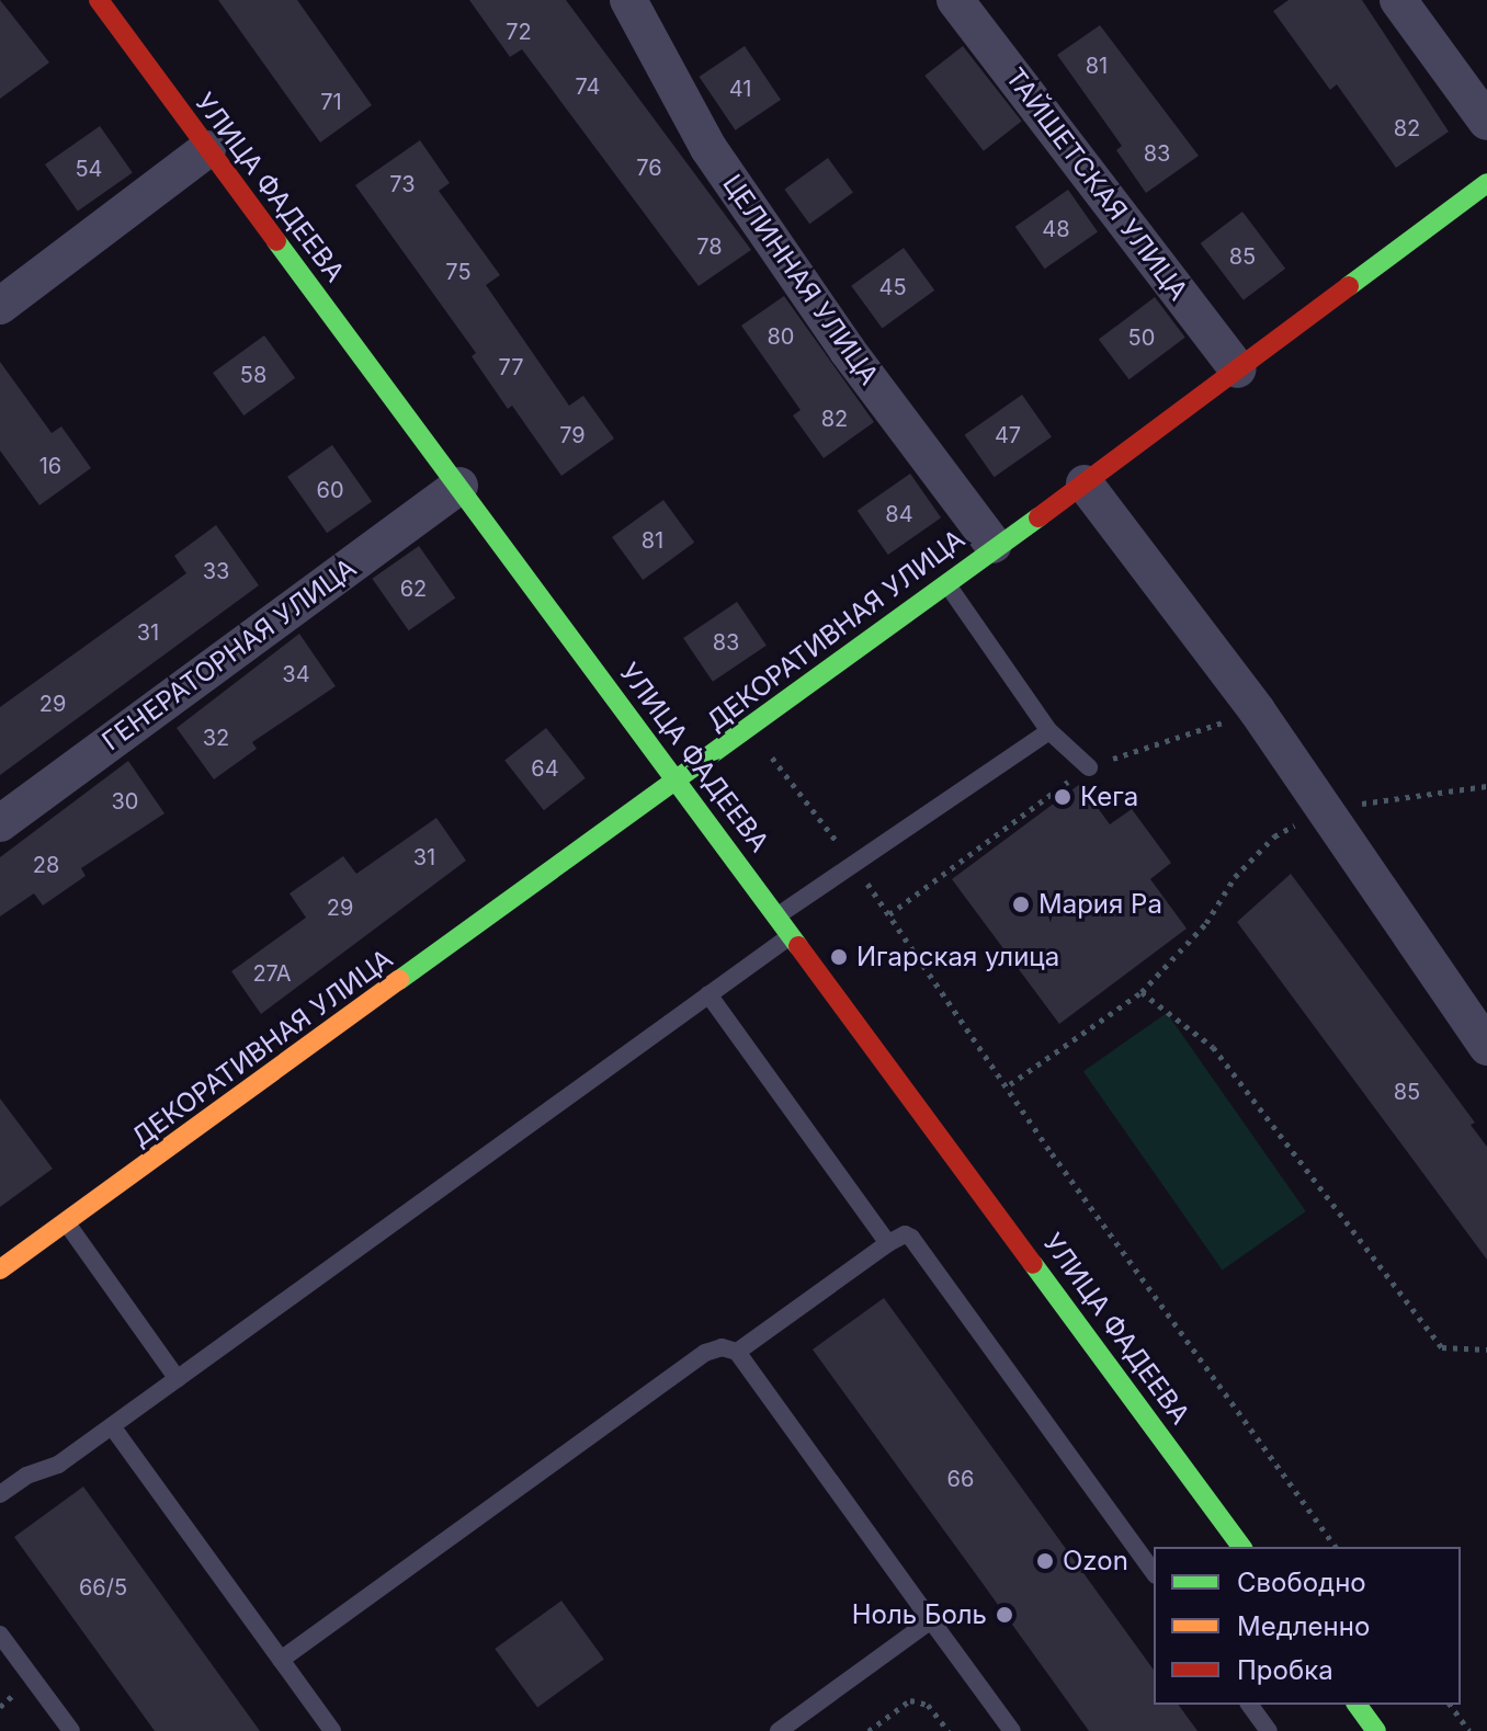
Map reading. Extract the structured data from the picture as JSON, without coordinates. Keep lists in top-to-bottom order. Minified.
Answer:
{"streets":{"street":["ТАЙШЕТСКАЯ УЛИЦА","УЛИЦА ФАДЕЕВА","ЦЕЛИННАЯ УЛИЦА","ДЕКОРАТИВНАЯ УЛИЦА","ГЕНЕРАТОРНАЯ УЛИЦА"]},"crossings":[["ТАЙШЕТСКАЯ УЛИЦА","ДЕКОРАТИВНАЯ УЛИЦА"],["УЛИЦА ФАДЕЕВА","ДЕКОРАТИВНАЯ УЛИЦА"],["УЛИЦА ФАДЕЕВА","ГЕНЕРАТОРНАЯ УЛИЦА"],["ЦЕЛИННАЯ УЛИЦА","ДЕКОРАТИВНАЯ УЛИЦА"]],"places":["Кега","Мария Ра","Игарская улица","Ozon","Ноль Боль"],"house_numbers":["72","81","74","41","71","82","83","76","54","73","48","78","85","75","45","80","50","77","58","82","79","47","16","60","84","81","33","62","31","83","34","29","32","64","30","31","28","29","27А","85","66","66/5"],"legend":["Свободно","Медленно","Пробка"]}
